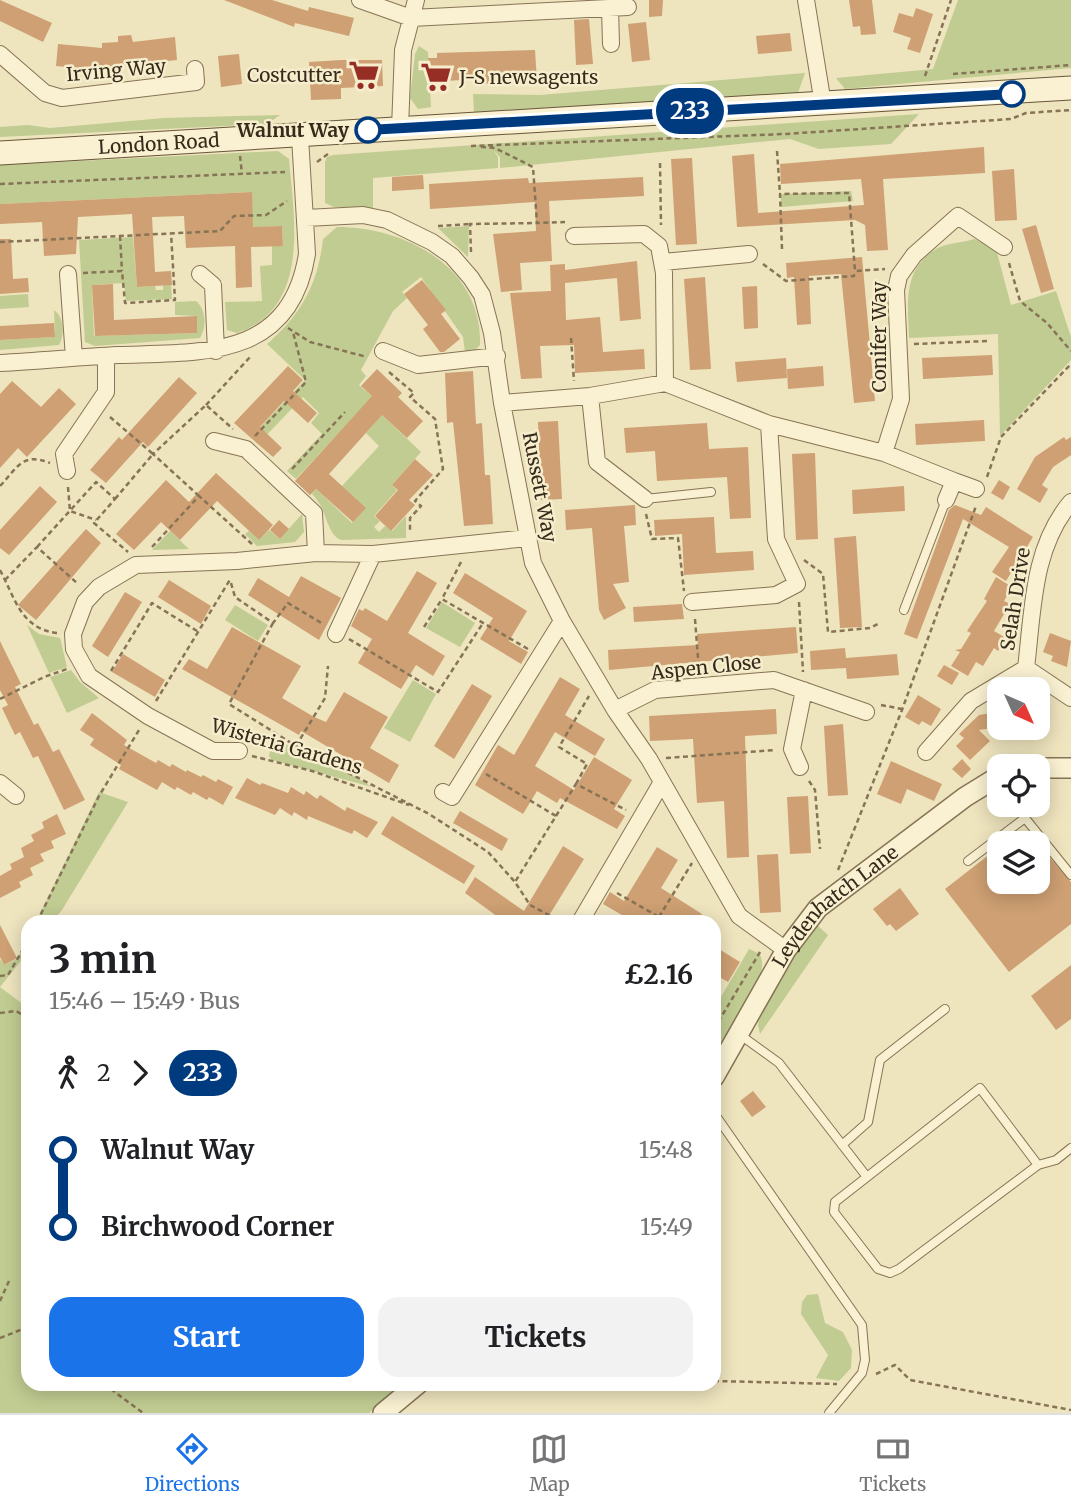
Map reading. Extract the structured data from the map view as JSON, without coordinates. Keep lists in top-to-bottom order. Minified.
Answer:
{"streets":{"main road":["London Road"],"street":["Irving Way","Conifer Way","Russett Way","Selah Drive","Aspen Close","Wisteria Gardens","Leydenhatch Lane"]},"crossings":[["Russett Way","Aspen Close"],["Russett Way","Wisteria Gardens"],["Russett Way","Leydenhatch Lane"]],"places":{"supermarket":["Costcutter","J-S newsagents"],"other":["Walnut Way"]},"lines":["bus line 233"],"north":"bottom right","page":{"on_map":"233","heading":["3 min","15:46 – 15:49 · Bus","£2.16"],"legs":["2","233"],"list":[{"name":"Walnut Way","value":"15:48"},{"name":"Birchwood Corner","value":"15:49"}],"buttons":["Start","Tickets"],"tabs":["Directions","Map","Tickets"]}}
